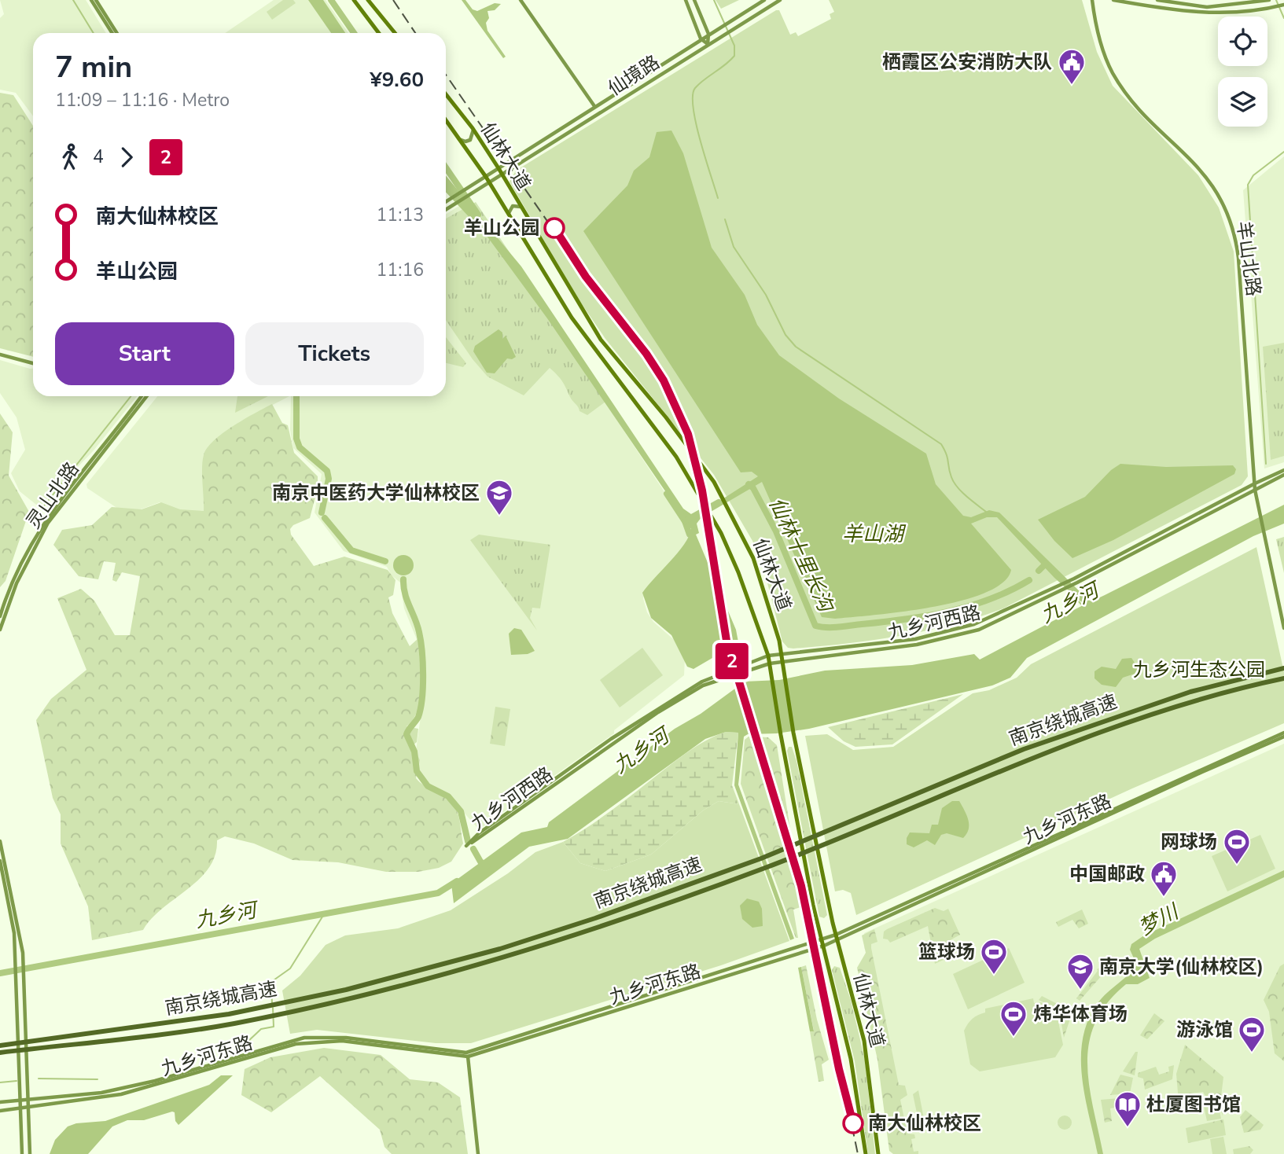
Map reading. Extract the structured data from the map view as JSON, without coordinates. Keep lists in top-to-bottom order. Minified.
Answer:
{"streets":{"highway":["南京绕城高速"],"main road":["仙境路","仙林大道","羊山北路","灵山北路","九乡河西路","九乡河东路"]},"crossings":[["仙境路","仙林大道"],["仙林大道","九乡河西路"],["仙林大道","九乡河东路"],["羊山北路","九乡河西路"]],"water":["羊山湖","仙林十里长沟","九乡河","梦川"],"parks":["九乡河生态公园"],"places":{"public building":["栖霞区公安消防大队","中国邮政"],"other":["羊山公园","南大仙林校区"],"school or university":["南京中医药大学仙林校区","南京大学(仙林校区)"],"sports":["网球场","篮球场","炜华体育场","游泳馆"],"library":["杜厦图书馆"]},"lines":["metro line 2"],"page":{"on_map":"2","heading":["7 min","11:09 – 11:16 · Metro","¥9.60"],"legs":["4","2"],"list":[{"name":"南大仙林校区","value":"11:13"},{"name":"羊山公园","value":"11:16"}],"buttons":["Start","Tickets"]}}
